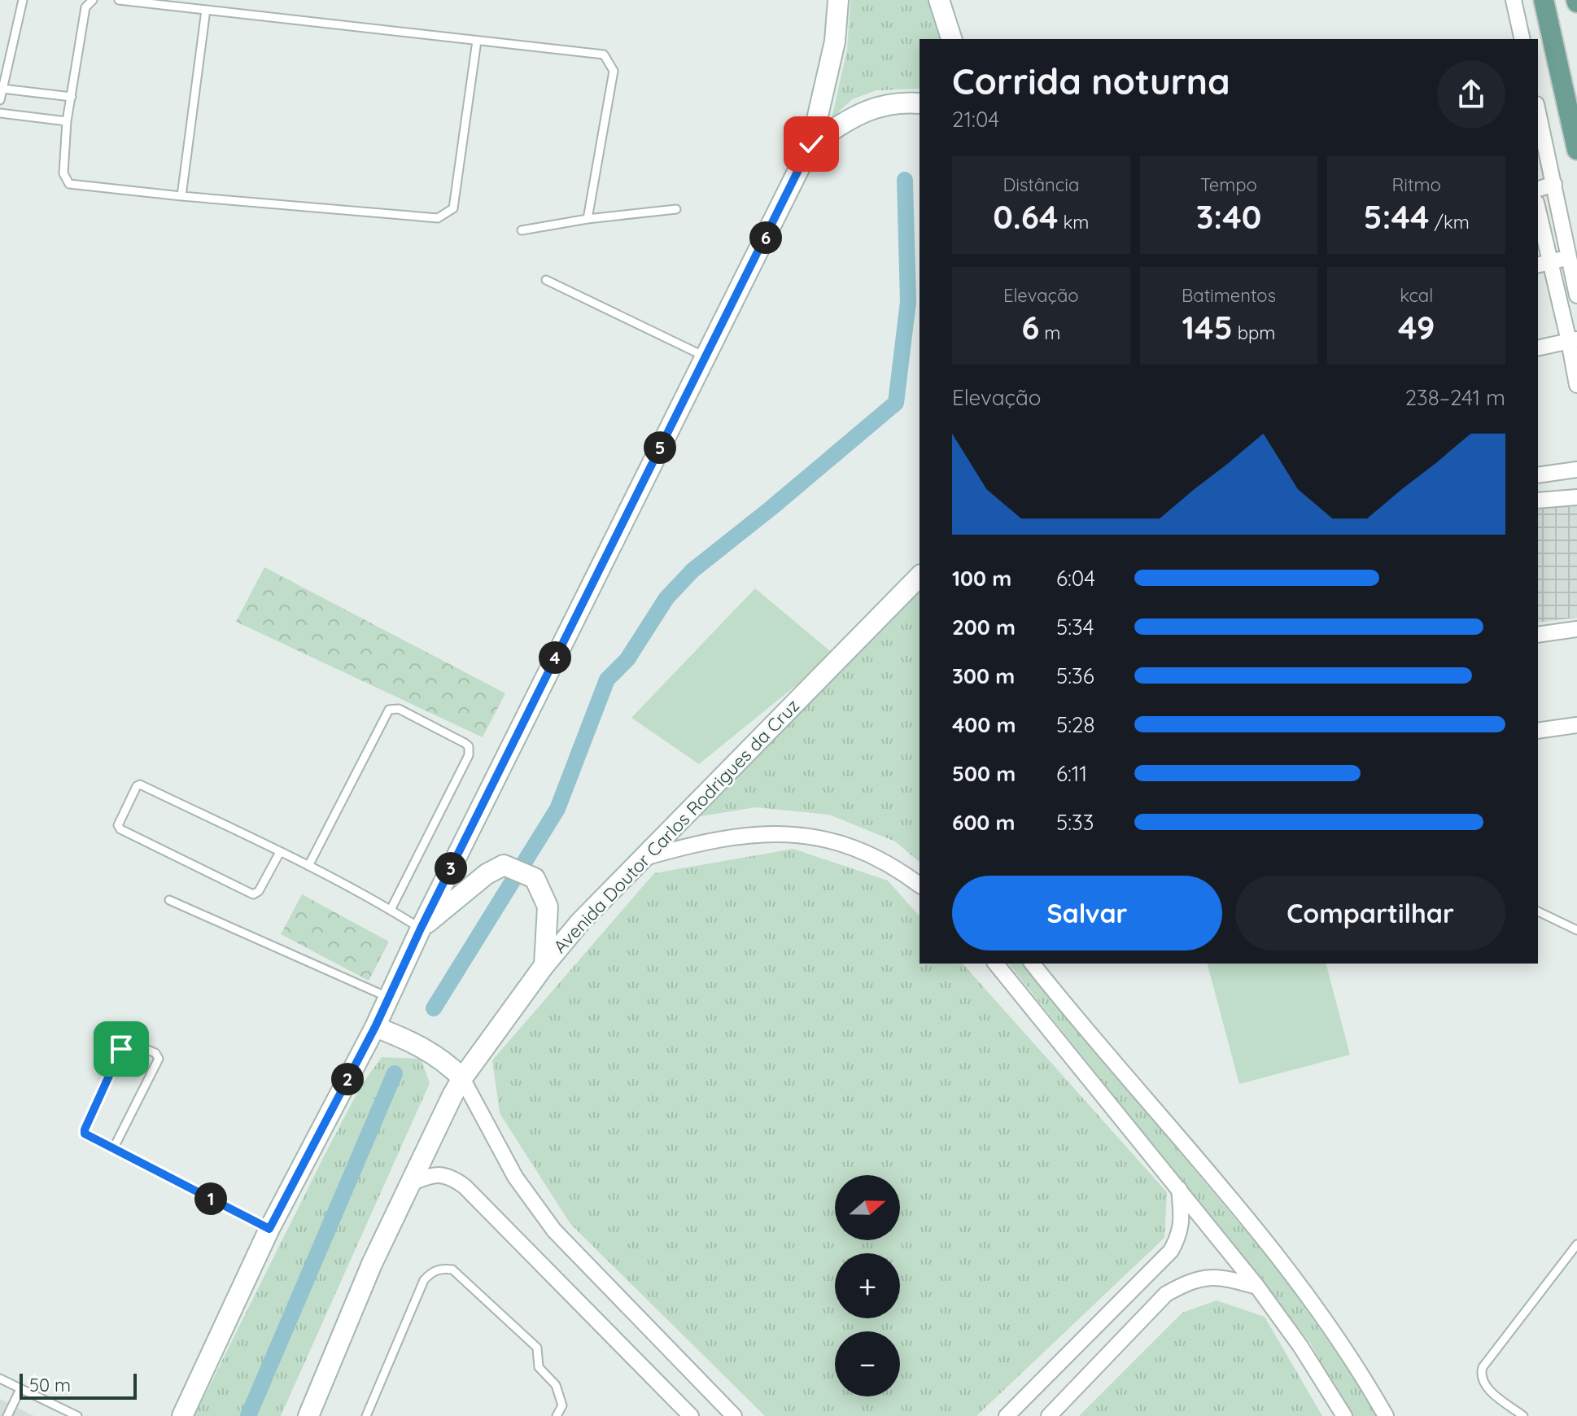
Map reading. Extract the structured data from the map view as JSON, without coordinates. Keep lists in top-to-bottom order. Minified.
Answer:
{"streets":{"main road":["Avenida Doutor Carlos Rodrigues da Cruz"]},"scale_bar":"50 m","north":"right","page":{"heading":["Corrida noturna","21:04"],"stats":[["Distância","0.64 km"],["Tempo","3:40"],["Ritmo","5:44 /km"],["Elevação","6 m"],["Batimentos","145 bpm"],["kcal","49"]],"pins":["6","5","4","3","2","1"],"chart":["Elevação","238–241 m"],"list":[{"name":"100 m","note":"6:04"},{"name":"200 m","note":"5:34"},{"name":"300 m","note":"5:36"},{"name":"400 m","note":"5:28"},{"name":"500 m","note":"6:11"},{"name":"600 m","note":"5:33"}],"buttons":["Salvar","Compartilhar"],"map_buttons":["+","−"],"scale":"50 m"}}
